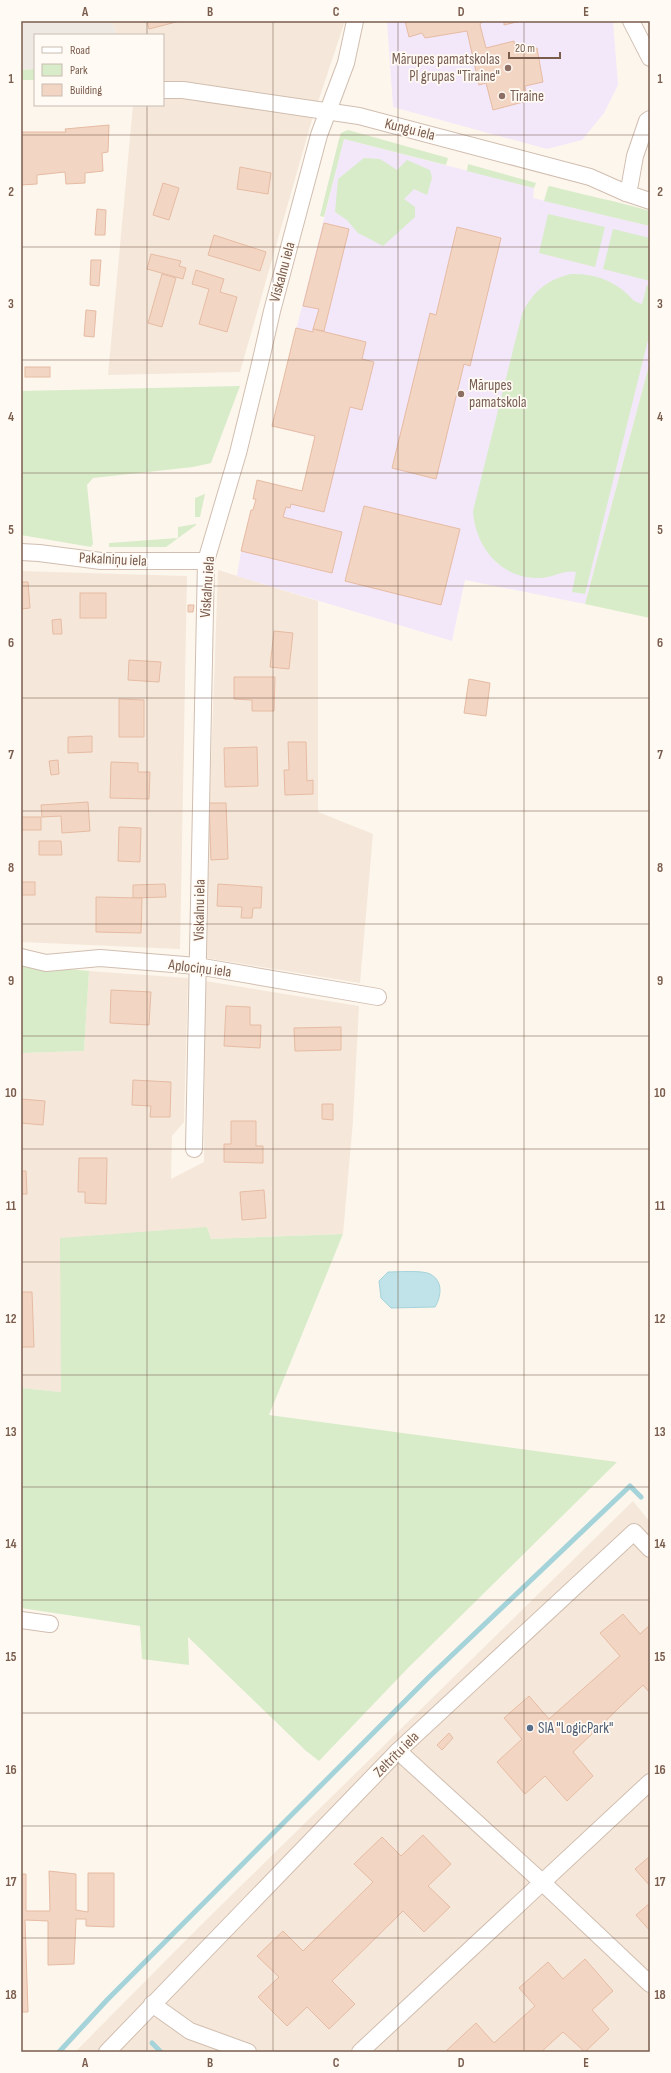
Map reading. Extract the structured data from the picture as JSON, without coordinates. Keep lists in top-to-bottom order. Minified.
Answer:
{"streets":{"street":["Kungu iela","Viskalnu iela","Pakalniņu iela","Aplociņu iela","Zeltrītu iela"]},"crossings":[["Kungu iela","Viskalnu iela"],["Viskalnu iela","Pakalniņu iela"],["Viskalnu iela","Aplociņu iela"]],"places":["Mārupes pamatskolas PI grupas \"Tīraine\"","Tīraine","Mārupes pamatskola","SIA \"LogicPark\""],"legend":["Road","Park","Building"],"scale_bar":"20 m","grid":{"columns":["A","B","C","D","E"],"rows":["1","2","3","4","5","6","7","8","9","10","11","12","13","14","15","16","17","18"]}}
